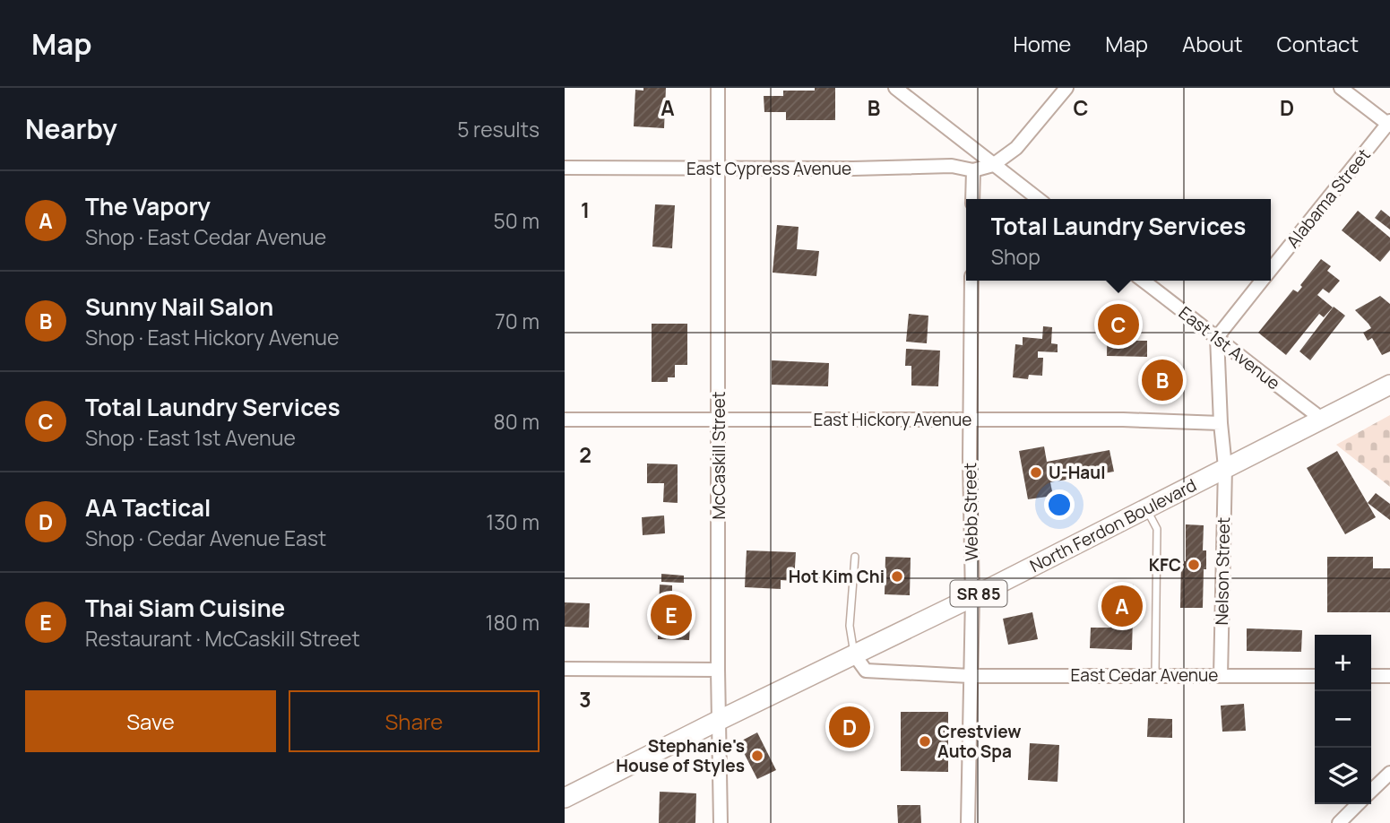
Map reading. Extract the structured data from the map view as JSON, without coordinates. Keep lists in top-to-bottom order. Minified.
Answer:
{"streets":{"main road":["North Ferdon Boulevard","SR 85"],"street":["East Cypress Avenue","Alabama Street","East 1st Avenue","East Hickory Avenue","McCaskill Street","Webb Street","Nelson Street","East Cedar Avenue"]},"crossings":[["East Cypress Avenue","McCaskill Street"],["Alabama Street","East 1st Avenue"],["East 1st Avenue","North Ferdon Boulevard"],["East Hickory Avenue","McCaskill Street"],["East Hickory Avenue","Webb Street"],["McCaskill Street","North Ferdon Boulevard"],["Webb Street","North Ferdon Boulevard"],["Webb Street","East Cedar Avenue"],["North Ferdon Boulevard","Nelson Street"],["North Ferdon Boulevard","East Cedar Avenue"],["Nelson Street","East Cedar Avenue"]],"places":["U-Haul","KFC","Hot Kim Chi","Crestview Auto Spa","Stephanie's House of Styles"],"page":{"header":"Map","nav":["Home","Map","About","Contact"],"heading":["Nearby","5 results"],"list":[{"mark":"A","name":"The Vapory","note":"Shop · East Cedar Avenue","value":"50 m"},{"mark":"B","name":"Sunny Nail Salon","note":"Shop · East Hickory Avenue","value":"70 m"},{"mark":"C","name":"Total Laundry Services","note":"Shop · East 1st Avenue","value":"80 m"},{"mark":"D","name":"AA Tactical","note":"Shop · Cedar Avenue East","value":"130 m"},{"mark":"E","name":"Thai Siam Cuisine","note":"Restaurant · McCaskill Street","value":"180 m"}],"popup":["Total Laundry Services","Shop"],"pins":["C","B","A","E","D"],"map_buttons":["+","−"],"buttons":["Save","Share"]},"grid":{"columns":["A","B","C","D"],"rows":["1","2","3"]}}
